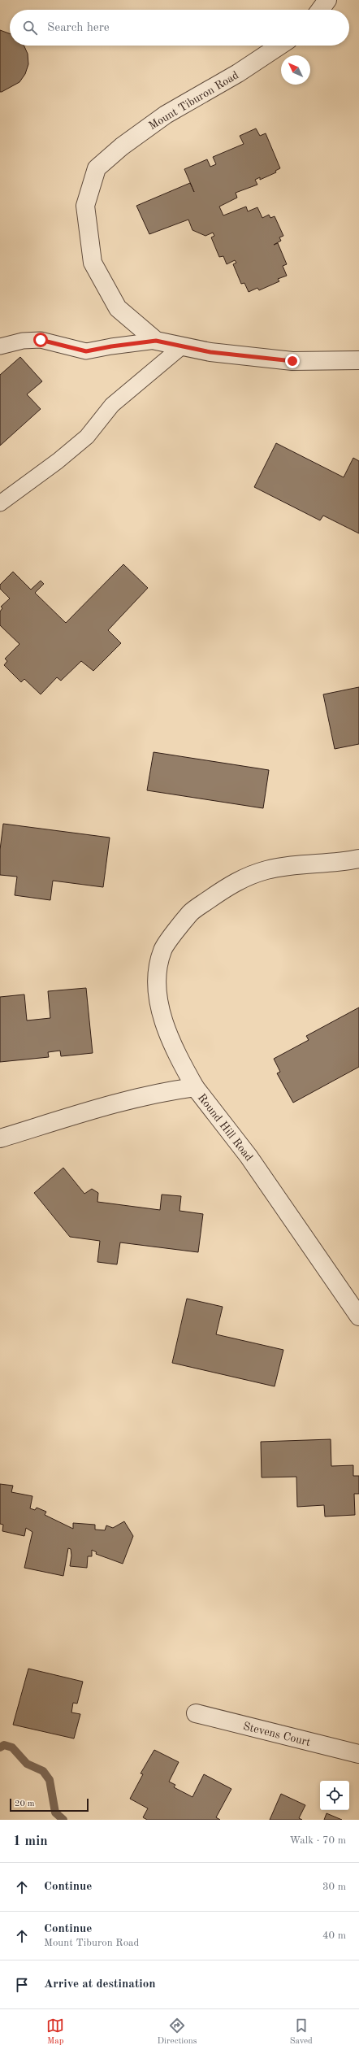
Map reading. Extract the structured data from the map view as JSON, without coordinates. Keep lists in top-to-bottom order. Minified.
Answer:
{"streets":{"street":["Mount Tiburon Road","Round Hill Road","Stevens Court"]},"scale_bar":"20 m","north":"top left","page":{"search":"Search here","scale":"20 m","heading":["1 min","Walk · 70 m"],"list":[["Continue","30 m"],["Continue","Mount Tiburon Road","40 m"],"Arrive at destination"],"nav":["Map","Directions","Saved"]}}
